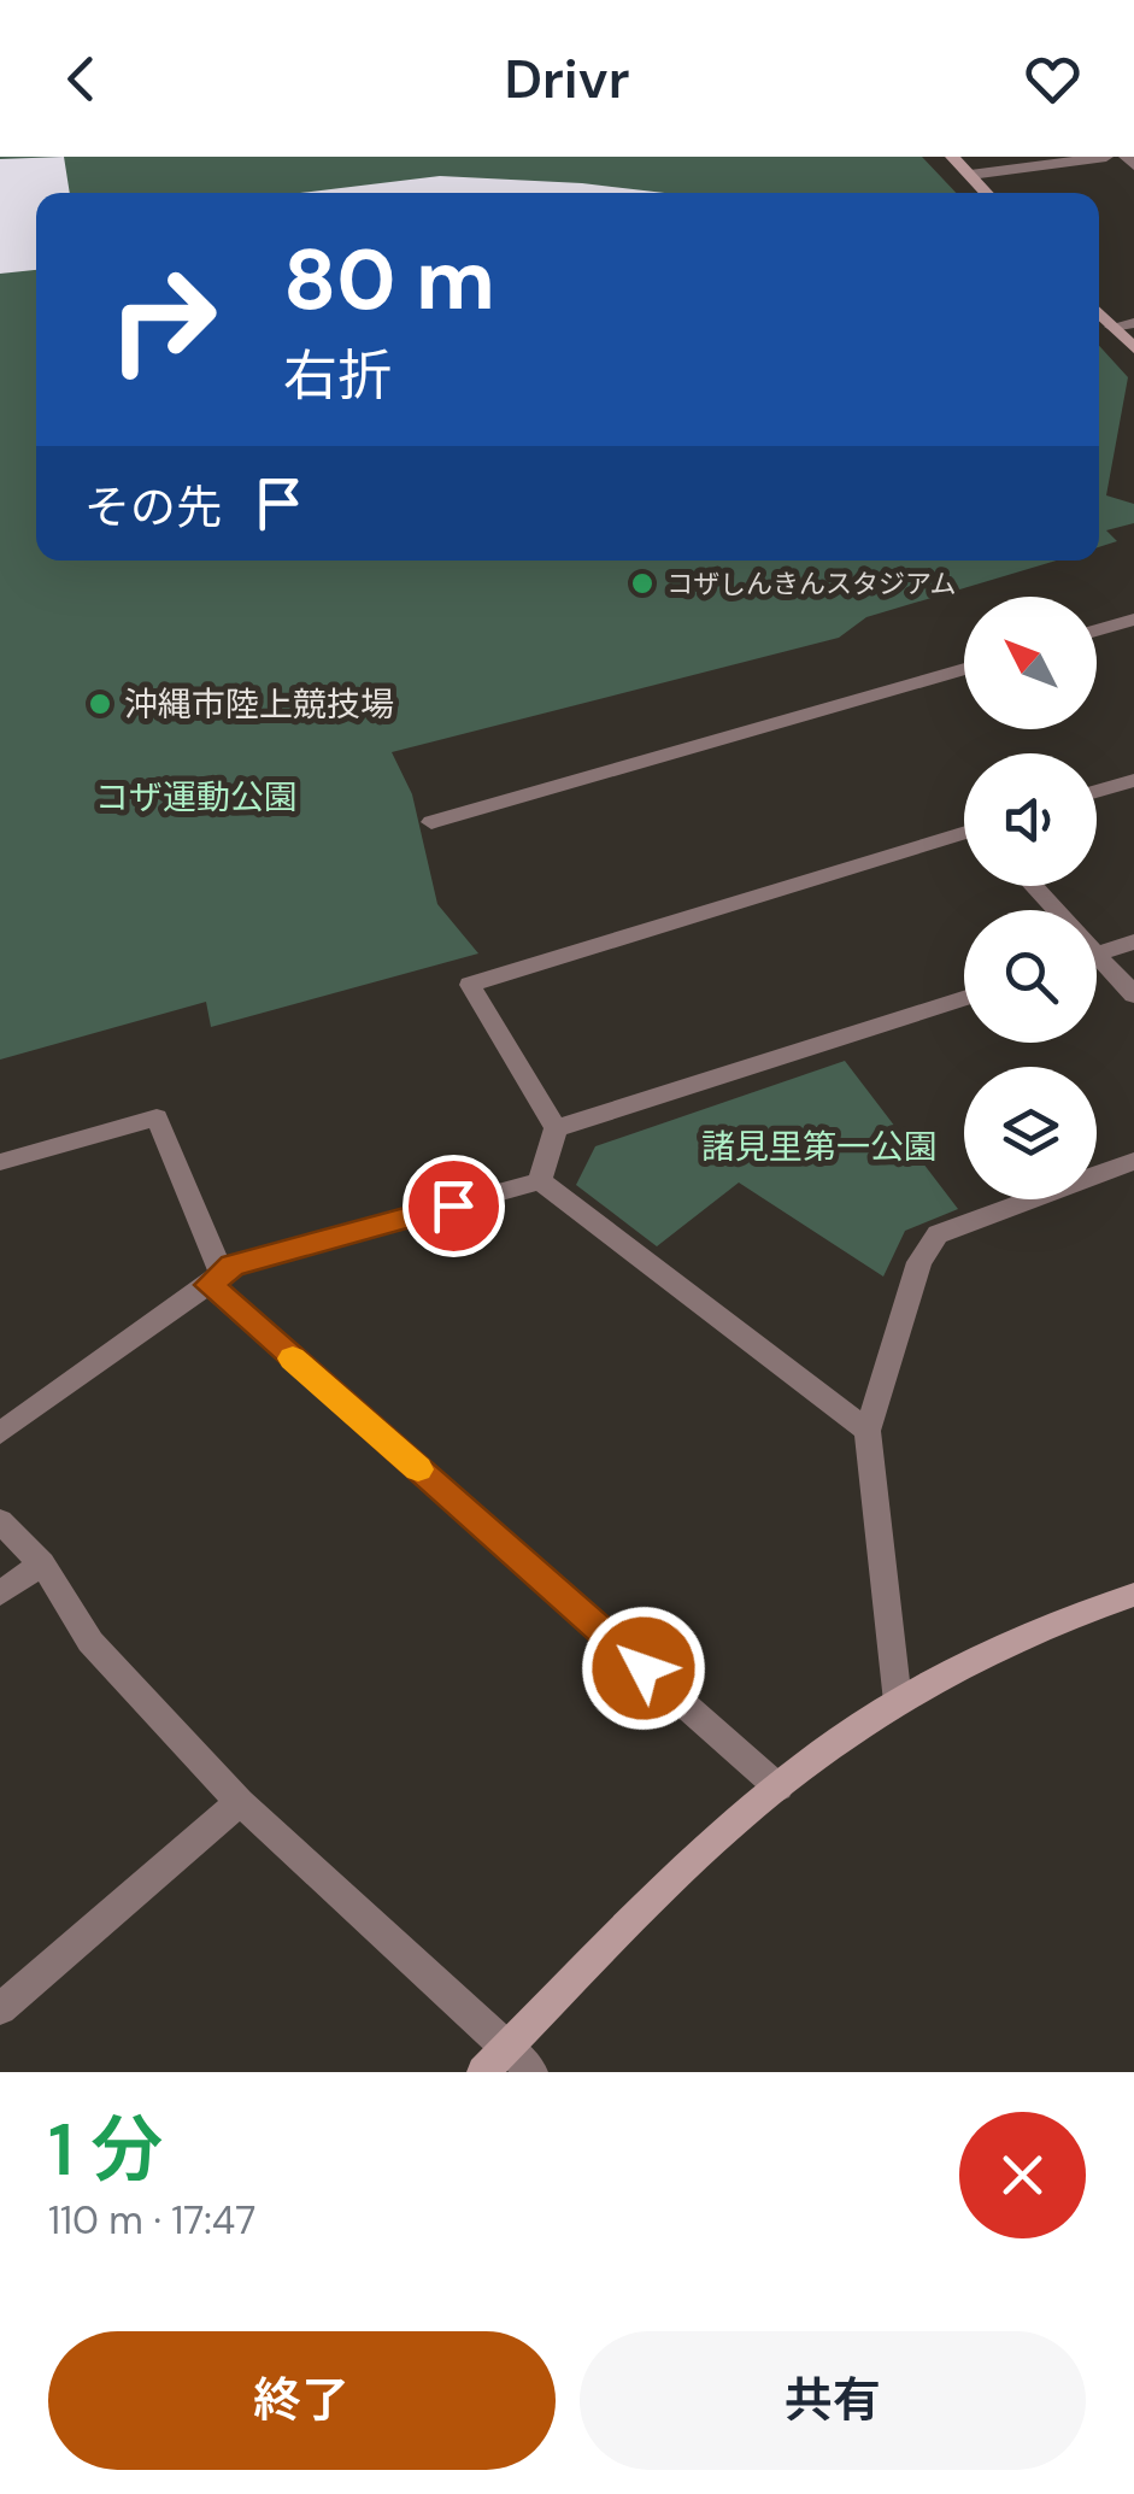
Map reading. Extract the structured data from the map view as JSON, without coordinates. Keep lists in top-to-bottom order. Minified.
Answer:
{"parks":["コザ運動公園","諸見里第一公園"],"places":["コザしんきんスタジアム","沖縄市陸上競技場"],"north":"top left","page":{"header":"Drivr","turn":["80 m","右折"],"then":"その先","heading":["1 分","110 m · 17:47"],"buttons":["終了","共有"]}}
